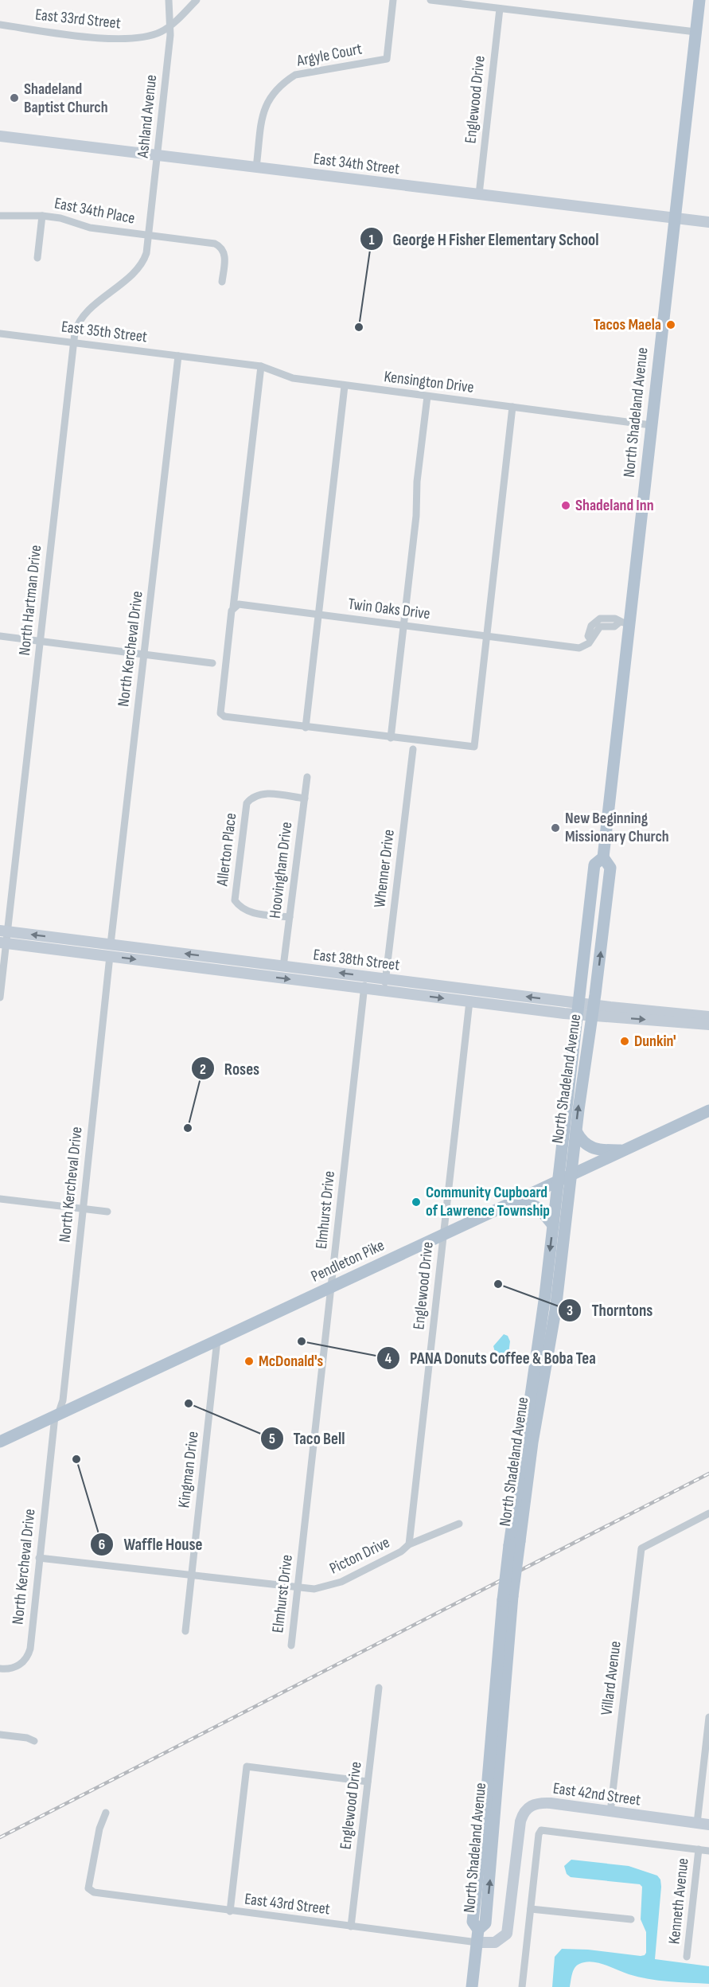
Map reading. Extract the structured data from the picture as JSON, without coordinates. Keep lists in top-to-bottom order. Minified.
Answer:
{"streets":{"main road":["East 34th Street","North Shadeland Avenue","East 38th Street","Pendleton Pike","East 42nd Street"],"street":["East 33rd Street","Argyle Court","Englewood Drive","Ashland Avenue","East 34th Place","East 35th Street","Kensington Drive","North Hartman Drive","Twin Oaks Drive","North Kercheval Drive","Allerton Place","Whenner Drive","Hoovingham Drive","Elmhurst Drive","Kingman Drive","Picton Drive","Villard Avenue","Kenneth Avenue","East 43rd Street"]},"crossings":[["East 33rd Street","Ashland Avenue"],["Argyle Court","East 34th Street"],["Englewood Drive","East 34th Street"],["Englewood Drive","East 38th Street"],["Englewood Drive","Pendleton Pike"],["Englewood Drive","Picton Drive"],["Englewood Drive","East 43rd Street"],["Ashland Avenue","East 34th Street"],["Ashland Avenue","East 34th Place"],["Ashland Avenue","North Hartman Drive"],["East 34th Street","North Shadeland Avenue"],["East 34th Place","North Hartman Drive"],["East 35th Street","Kensington Drive"],["East 35th Street","North Hartman Drive"],["East 35th Street","North Kercheval Drive"],["Kensington Drive","North Shadeland Avenue"],["North Shadeland Avenue","Twin Oaks Drive"],["North Shadeland Avenue","East 38th Street"],["North Shadeland Avenue","Pendleton Pike"],["North Shadeland Avenue","East 42nd Street"],["North Shadeland Avenue","East 43rd Street"],["North Hartman Drive","East 38th Street"],["North Kercheval Drive","East 38th Street"],["North Kercheval Drive","Pendleton Pike"],["North Kercheval Drive","Picton Drive"],["Allerton Place","Hoovingham Drive"],["Whenner Drive","East 38th Street"],["Hoovingham Drive","East 38th Street"],["East 38th Street","Elmhurst Drive"],["Elmhurst Drive","Pendleton Pike"],["Elmhurst Drive","Picton Drive"],["Pendleton Pike","Kingman Drive"],["Kingman Drive","Picton Drive"],["Villard Avenue","East 42nd Street"],["East 42nd Street","East 43rd Street"]],"places":["Shadeland Baptist Church","Tacos Maela","George H Fisher Elementary School","Shadeland Inn","New Beginning Missionary Church","Dunkin'","Roses","Community Cupboard of Lawrence Township","Thorntons","PANA Donuts Coffee & Boba Tea","McDonald's","Taco Bell","Waffle House"]}
